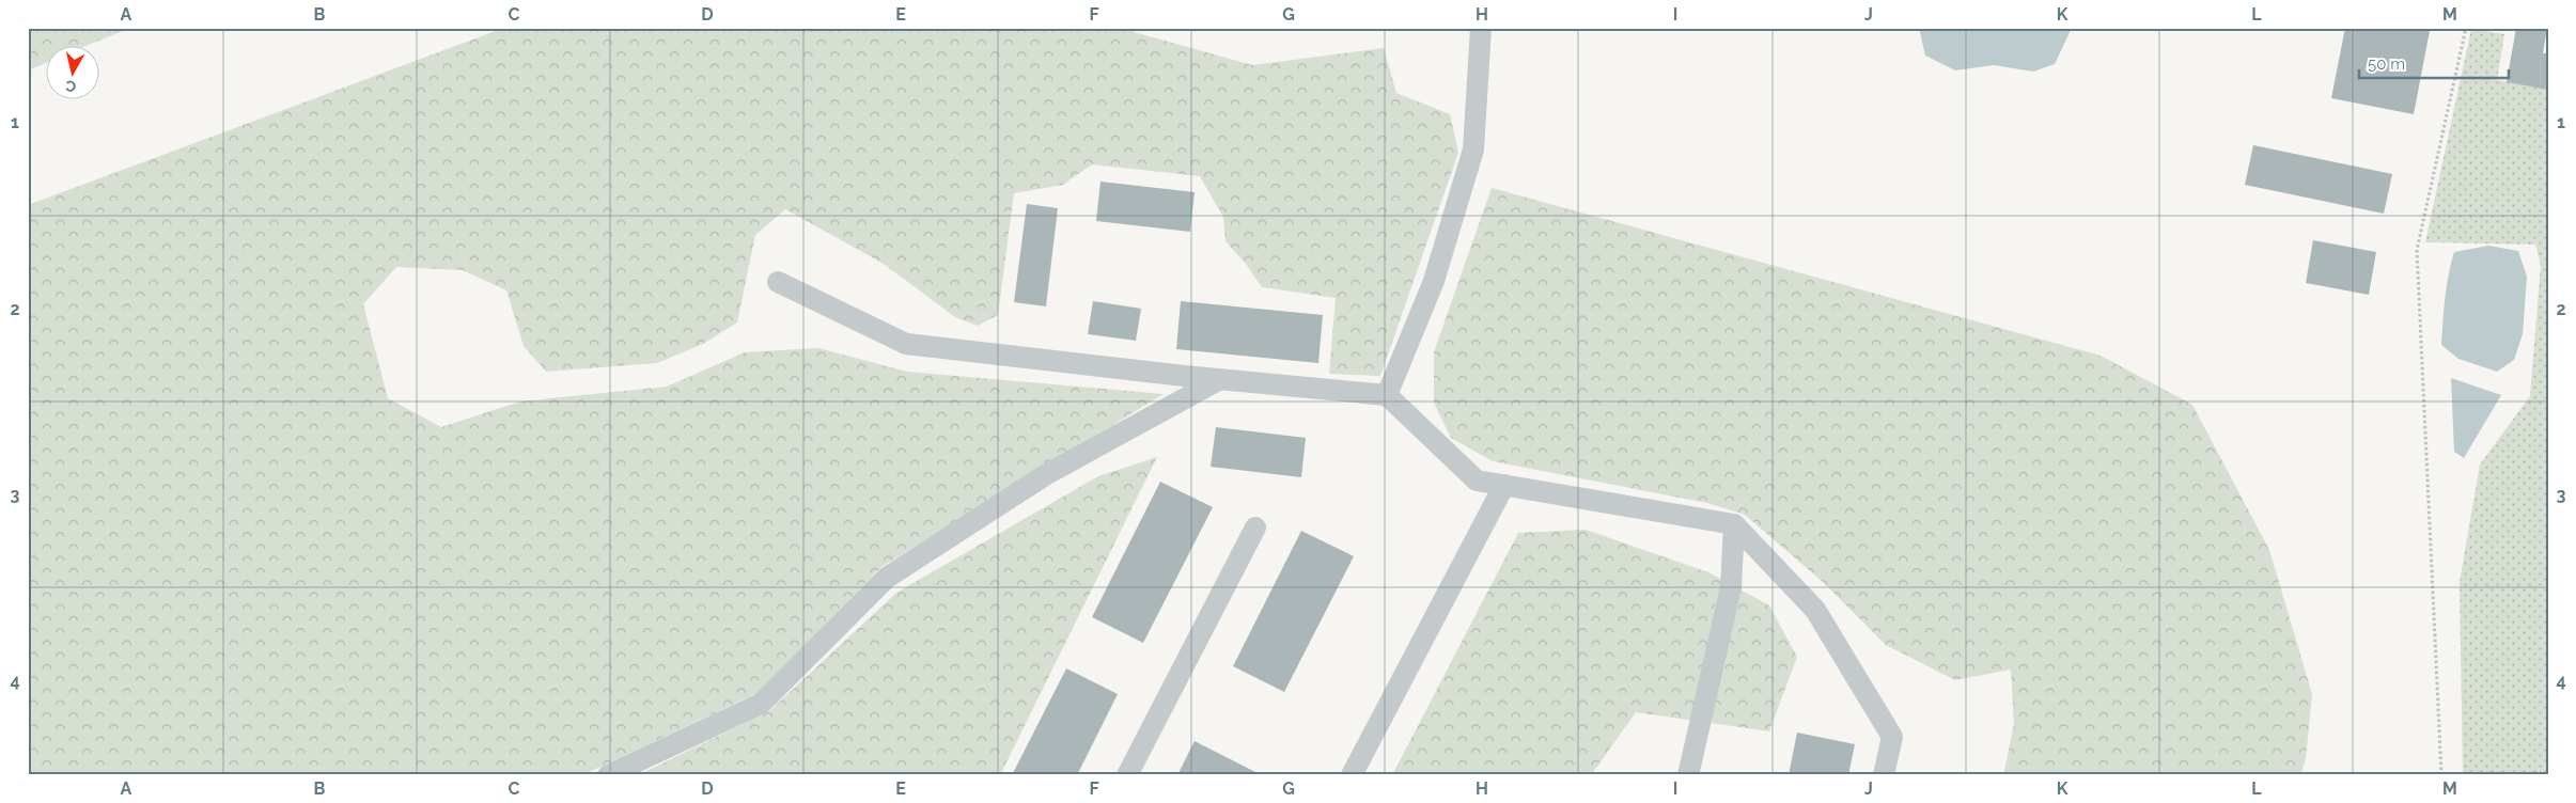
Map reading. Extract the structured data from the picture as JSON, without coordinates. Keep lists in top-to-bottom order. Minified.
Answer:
{"scale_bar":"50 m","north":"bottom","grid":{"columns":["A","B","C","D","E","F","G","H","I","J","K","L","M"],"rows":["1","2","3","4"]}}
